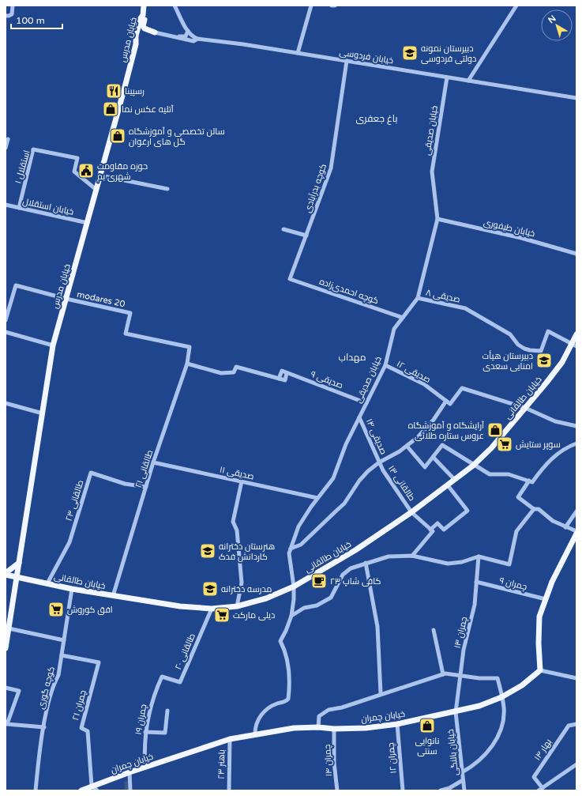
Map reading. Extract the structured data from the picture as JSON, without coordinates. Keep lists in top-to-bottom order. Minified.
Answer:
{"streets":{"main road":["خیابان مدرس","خیابان طالقانی","خیابان چمران"],"street":["خیابان فردوسی","خیابان صدیقی","استقلال ۱","کوچه بدرآبادی","خیابان استقلال","خیابان طیفوری","کوچه احمدی‌زاده","صدیقی ۸","modares 20","صدیقی ۱۲","صدیقی ۹","صدیقی ۱۴","طالقانی ۲۱","صدیقی ۱۱","طالقانی ۱۳","طالقانی ۲۳","چمران ۹","چمران ۱۳","طالقانی ۲۰","کوچه گوری","چمران ۲۱","چمران ۱۹","بهار ۱۴","خیابان بالنگی","چمران ۱۲","چمران ۱۴","باهنر ۲۳"]},"crossings":[["خیابان مدرس","استقلال ۱"],["خیابان مدرس","خیابان استقلال"],["خیابان مدرس","modares 20"],["خیابان مدرس","خیابان طالقانی"],["خیابان فردوسی","خیابان صدیقی"],["خیابان فردوسی","کوچه بدرآبادی"],["خیابان صدیقی","خیابان طیفوری"],["خیابان صدیقی","کوچه احمدی‌زاده"],["خیابان صدیقی","صدیقی ۸"],["خیابان صدیقی","صدیقی ۱۲"],["خیابان صدیقی","صدیقی ۹"],["خیابان صدیقی","خیابان طالقانی"],["خیابان صدیقی","صدیقی ۱۴"],["خیابان صدیقی","صدیقی ۱۱"],["خیابان صدیقی","خیابان چمران"],["استقلال ۱","خیابان استقلال"],["کوچه بدرآبادی","کوچه احمدی‌زاده"],["صدیقی ۸","خیابان طالقانی"],["modares 20","طالقانی ۲۱"],["صدیقی ۱۲","خیابان طالقانی"],["خیابان طالقانی","طالقانی ۲۱"],["خیابان طالقانی","طالقانی ۱۳"],["خیابان طالقانی","طالقانی ۲۳"],["خیابان طالقانی","طالقانی ۲۰"],["خیابان طالقانی","کوچه گوری"],["صدیقی ۱۴","طالقانی ۱۳"],["طالقانی ۲۱","صدیقی ۱۱"],["طالقانی ۲۱","طالقانی ۲۳"],["چمران ۹","چمران ۱۳"],["چمران ۱۳","خیابان چمران"],["چمران ۱۳","خیابان بالنگی"],["طالقانی ۲۰","چمران ۱۹"],["کوچه گوری","چمران ۲۱"],["چمران ۲۱","خیابان چمران"],["خیابان چمران","چمران ۱۹"],["خیابان چمران","خیابان بالنگی"],["خیابان چمران","چمران ۱۲"],["خیابان چمران","چمران ۱۴"],["خیابان چمران","باهنر ۲۳"]],"districts":["باغ جعفری","مهداب"],"places":{"school or university":["دبیرستان نمونه دولتی فردوسی","دبیرستان هیأت امنایی سعدی","هنرستان دخترانه کاردانش فدک","مدرسه دخترانه"],"restaurant":["رسپینا"],"shop":["آتلیه عکس نما","سالن تخصصی و آموزشگاه گل های ارغوان","آرایشگاه و آموزشگاه عروس ستاره طلائی","نانوایی سنتی"],"public building":["حوزه مقاومت شهری بم"],"supermarket":["سوپر ستایش","افق کوروش","دیلی مارکت"],"cafe":["کافی شاپ ۲۳"]},"scale_bar":"100 m","north":"top left"}
